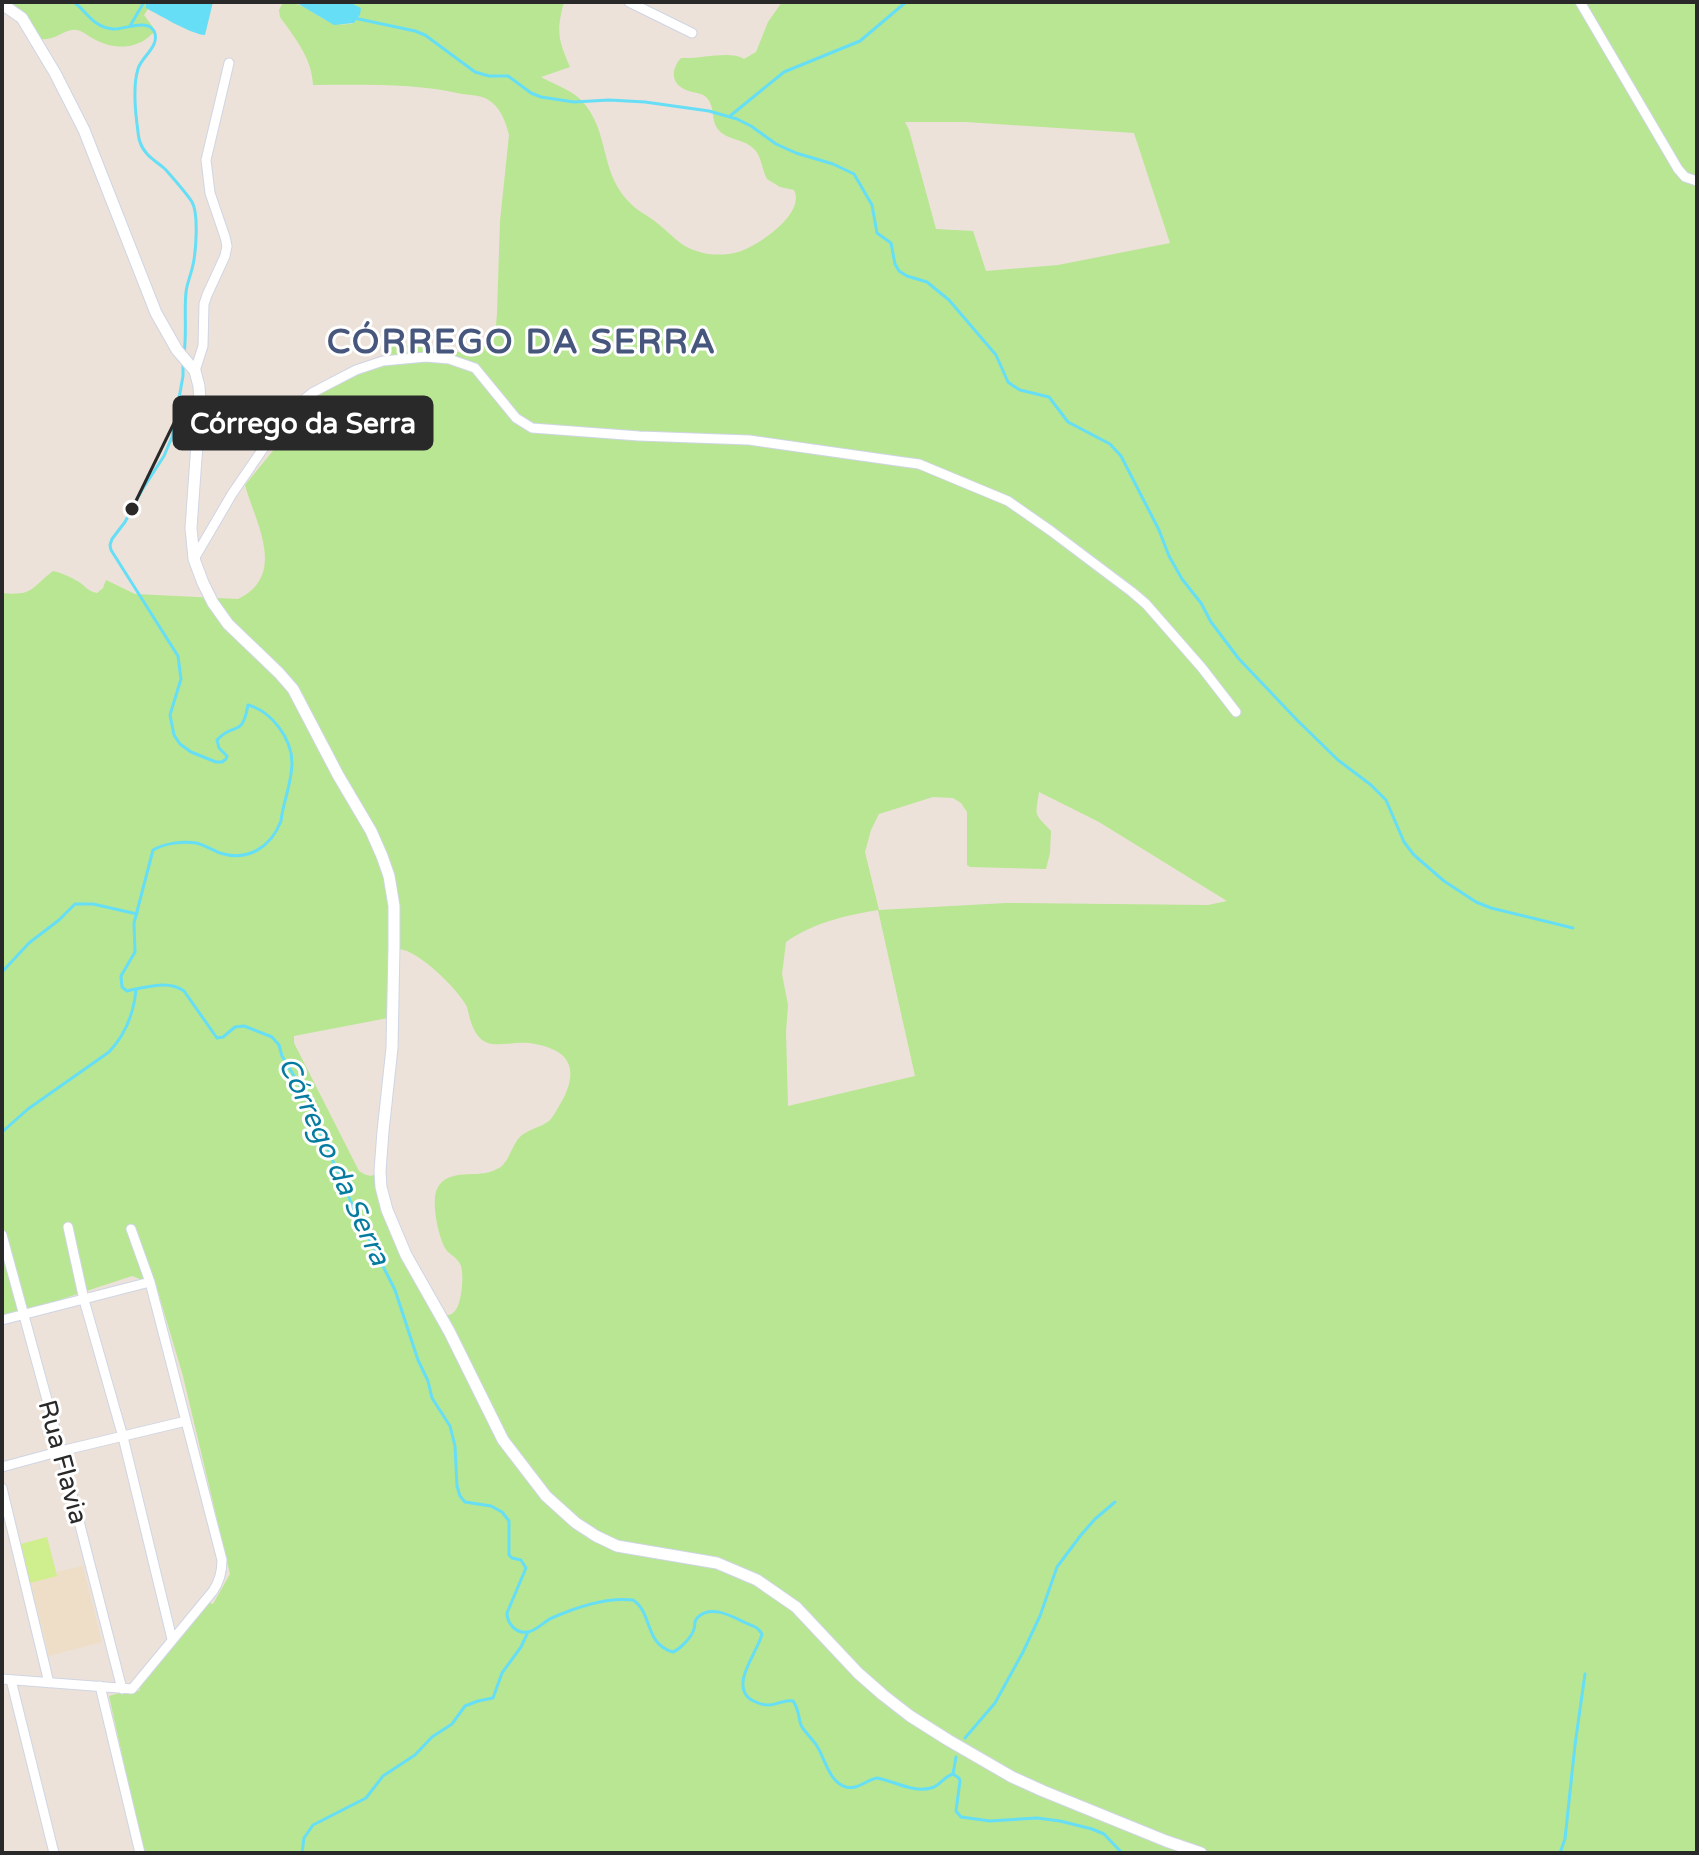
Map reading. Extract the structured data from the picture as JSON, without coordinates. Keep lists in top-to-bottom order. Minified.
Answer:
{"streets":{"street":["Rua Flavia"]},"districts":["CÓRREGO DA SERRA"],"water":["Córrego da Serra"],"places":["Córrego da Serra"]}
